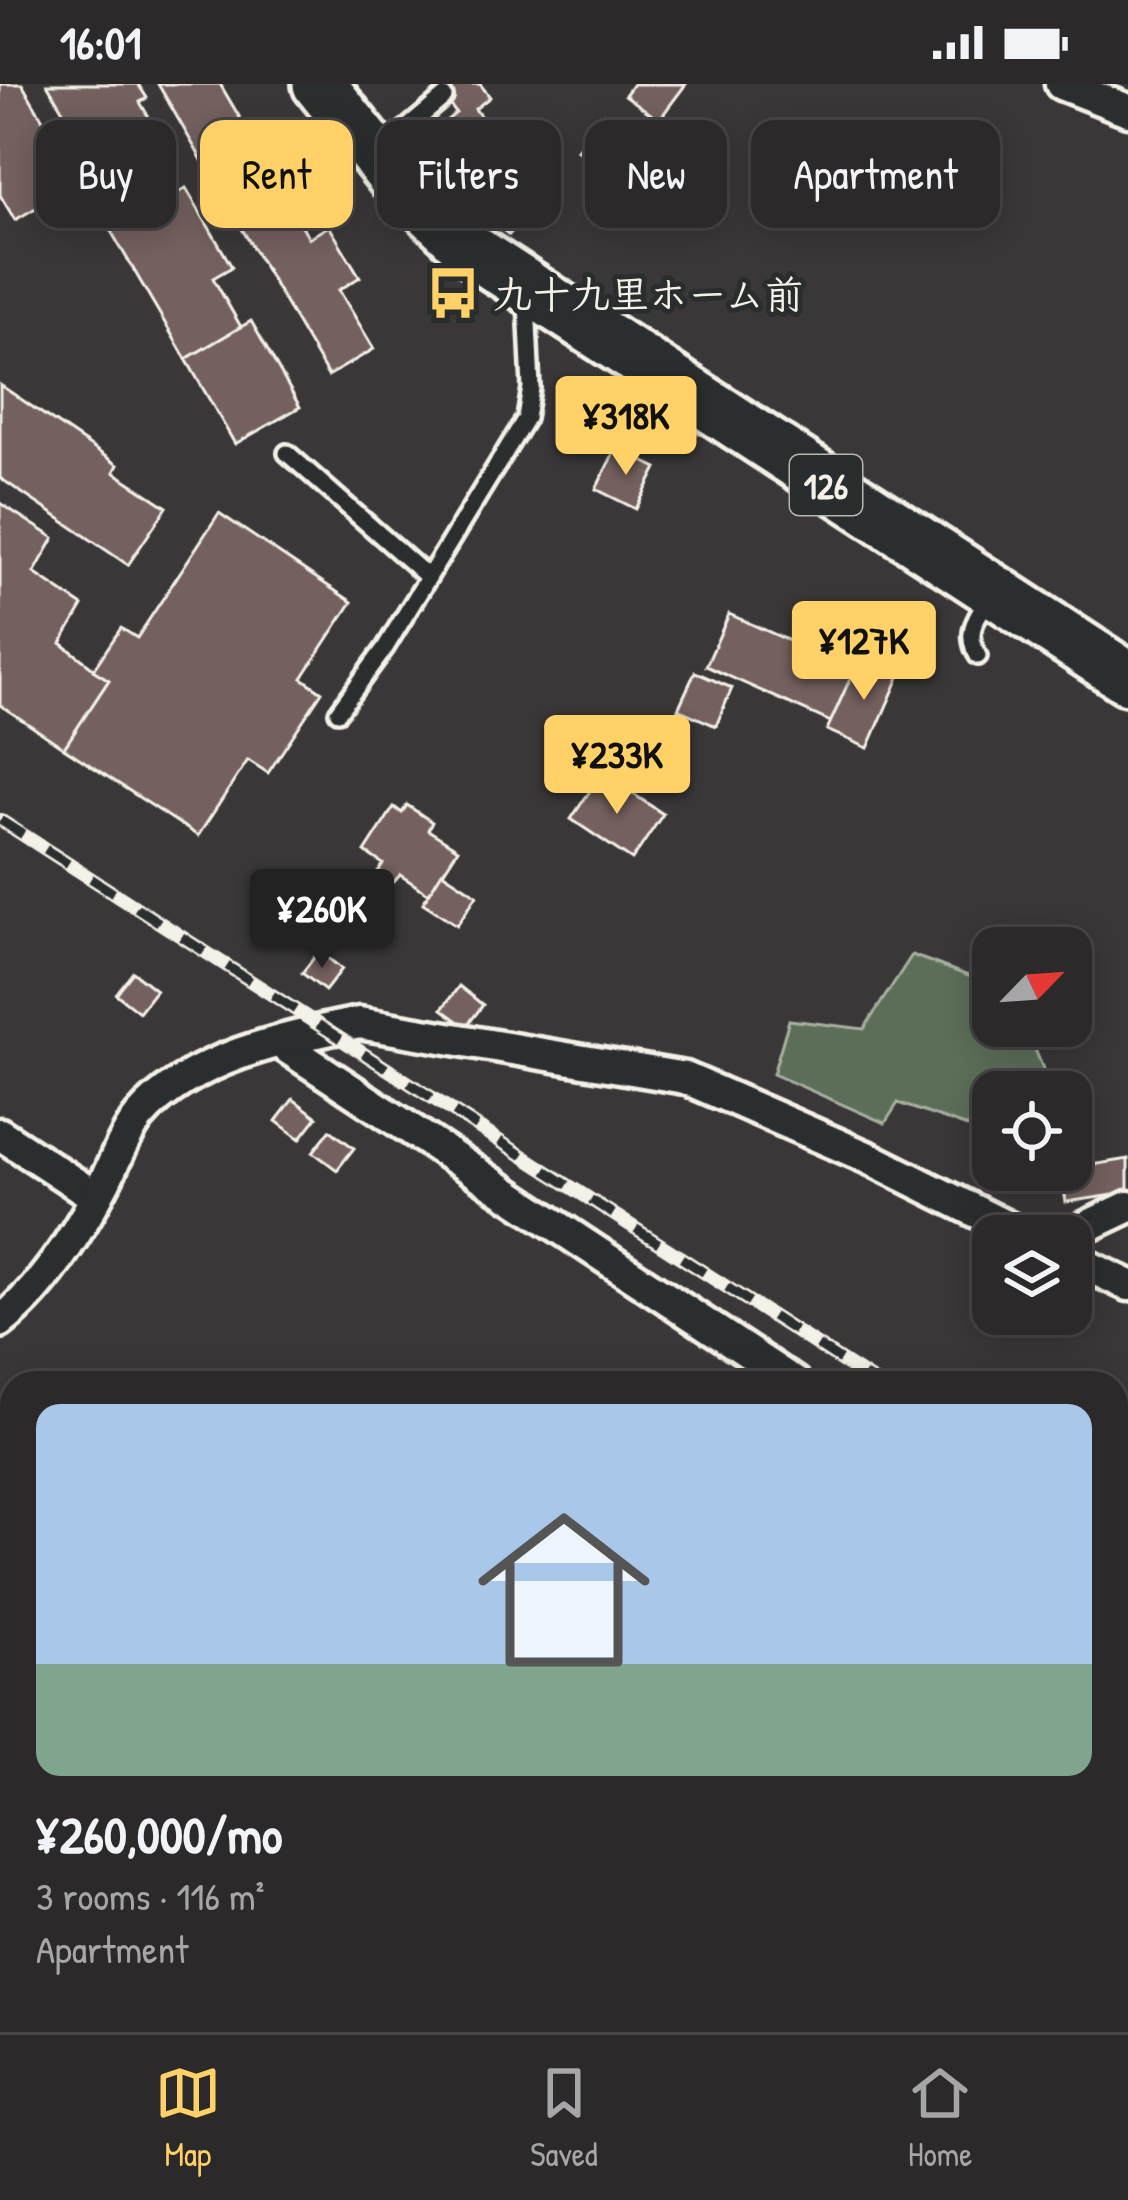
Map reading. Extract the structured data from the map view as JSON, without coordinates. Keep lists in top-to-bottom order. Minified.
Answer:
{"streets":{"highway":["126"]},"places":{"bus stop":["九十九里ホーム前"]},"north":"top right","page":{"status":"16:01","chip":["Buy","Rent","Filters","New","Apartment"],"price":["¥318K","¥127K","¥233K","¥260K"],"list":[{"name":"¥260,000/mo","note":"3 rooms · 116 m² · Apartment"}],"tabs":["Map","Saved","Home"]}}
